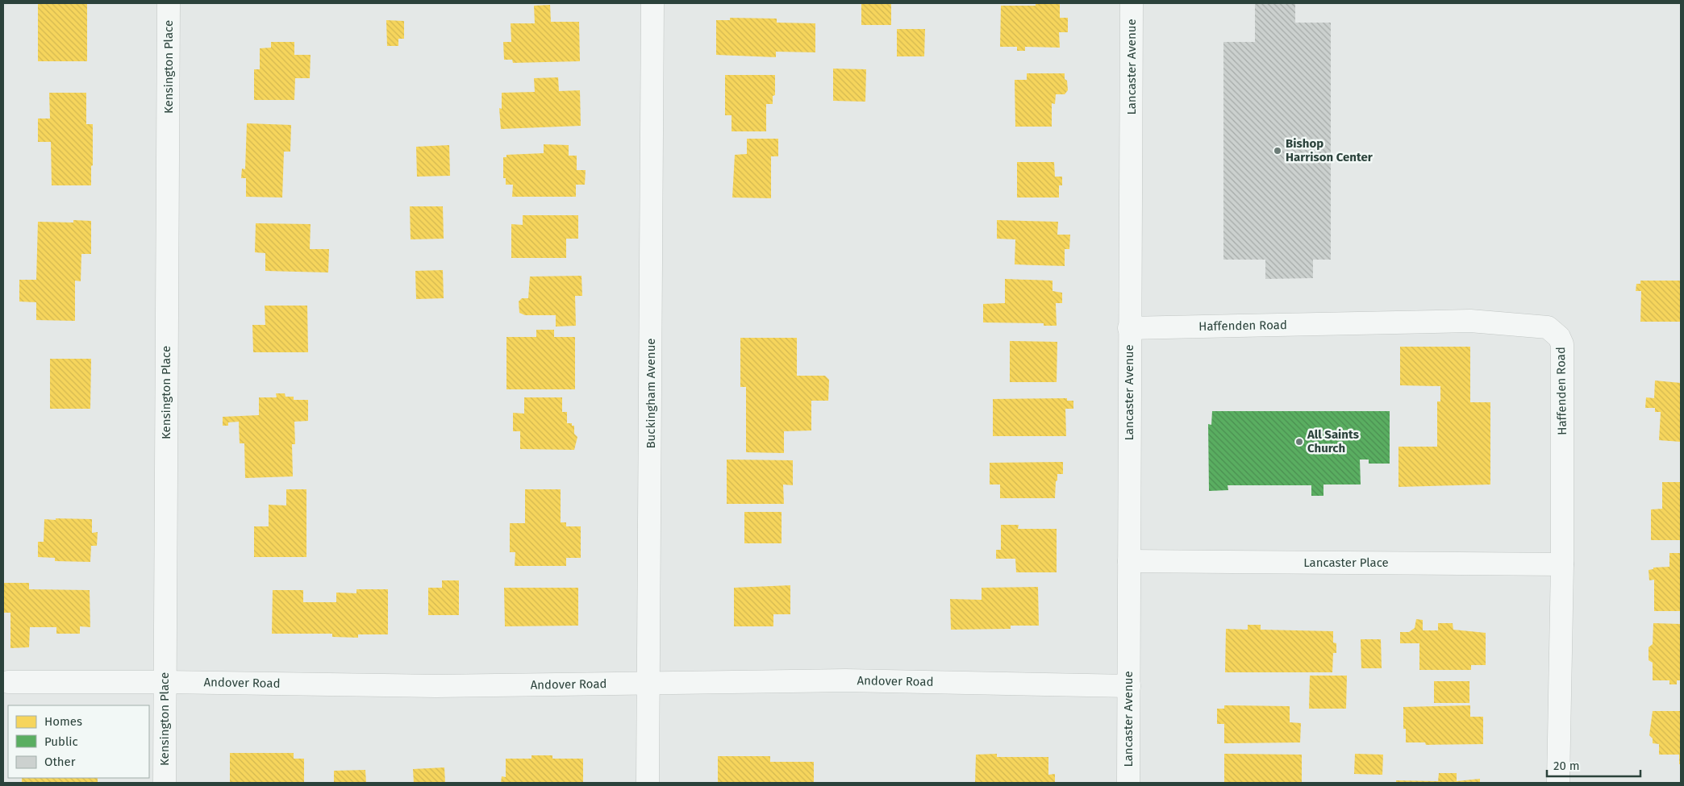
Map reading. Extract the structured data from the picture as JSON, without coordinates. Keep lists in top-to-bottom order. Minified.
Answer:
{"streets":{"street":["Kensington Place","Lancaster Avenue","Haffenden Road","Buckingham Avenue","Lancaster Place","Andover Road"]},"crossings":[["Kensington Place","Andover Road"],["Lancaster Avenue","Haffenden Road"],["Lancaster Avenue","Lancaster Place"],["Lancaster Avenue","Andover Road"],["Haffenden Road","Lancaster Place"],["Buckingham Avenue","Andover Road"]],"places":["Bishop Harrison Center","All Saints Church"],"legend":["Homes","Public","Other"],"scale_bar":"20 m"}
